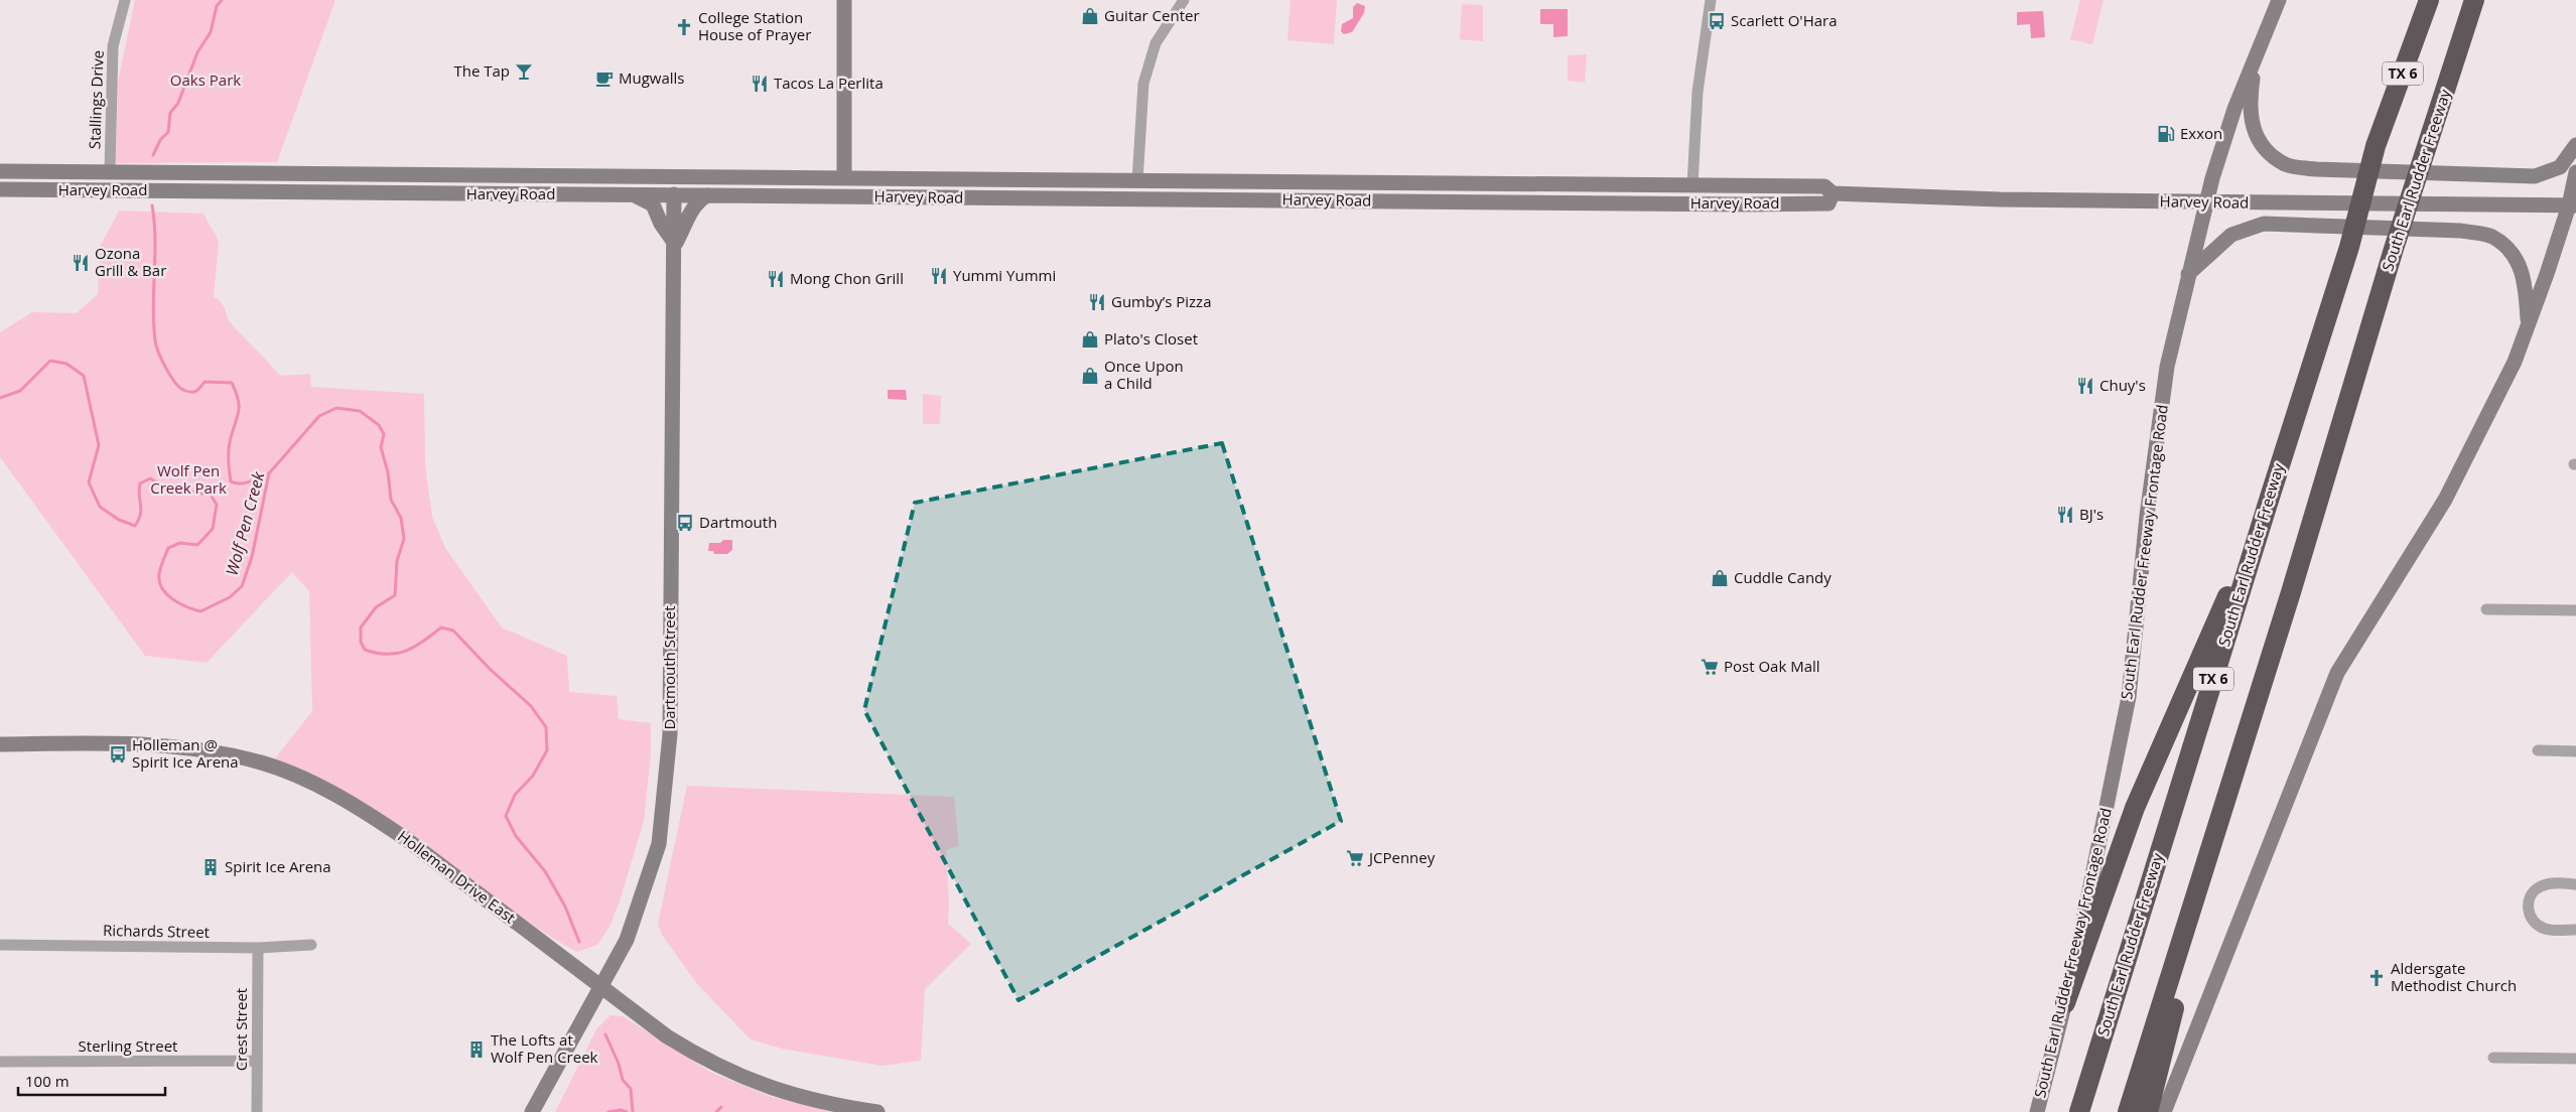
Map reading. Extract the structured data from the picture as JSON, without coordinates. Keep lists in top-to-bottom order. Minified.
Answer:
{"streets":{"highway":["TX 6","South Earl Rudder Freeway"],"main road":["Harvey Road","South Earl Rudder Freeway Frontage Road","Dartmouth Street","Holleman Drive East"],"street":["Stallings Drive","Richards Street","Crest Street","Sterling Street"]},"crossings":[["Stallings Drive","Harvey Road"],["Harvey Road","South Earl Rudder Freeway Frontage Road"],["Harvey Road","Dartmouth Street"],["Dartmouth Street","Holleman Drive East"],["Richards Street","Crest Street"],["Crest Street","Sterling Street"]],"water":["Wolf Pen Creek"],"parks":["Oaks Park","Wolf Pen Creek Park"],"places":{"shop":["Guitar Center","Plato's Closet","Once Upon a Child","Cuddle Candy"],"bus stop":["Scarlett O'Hara","Dartmouth","Holleman @ Spirit Ice Arena"],"church":["College Station House of Prayer","Aldersgate Methodist Church"],"bar":["The Tap"],"cafe":["Mugwalls"],"restaurant":["Tacos La Perlita","Ozona Grill & Bar","Yummi Yummi","Mong Chon Grill","Gumby’s Pizza","Chuy's","BJ's"],"fuel station":["Exxon"],"supermarket":["Post Oak Mall","JCPenney"],"building":["Spirit Ice Arena","The Lofts at Wolf Pen Creek"]},"scale_bar":"100 m"}
